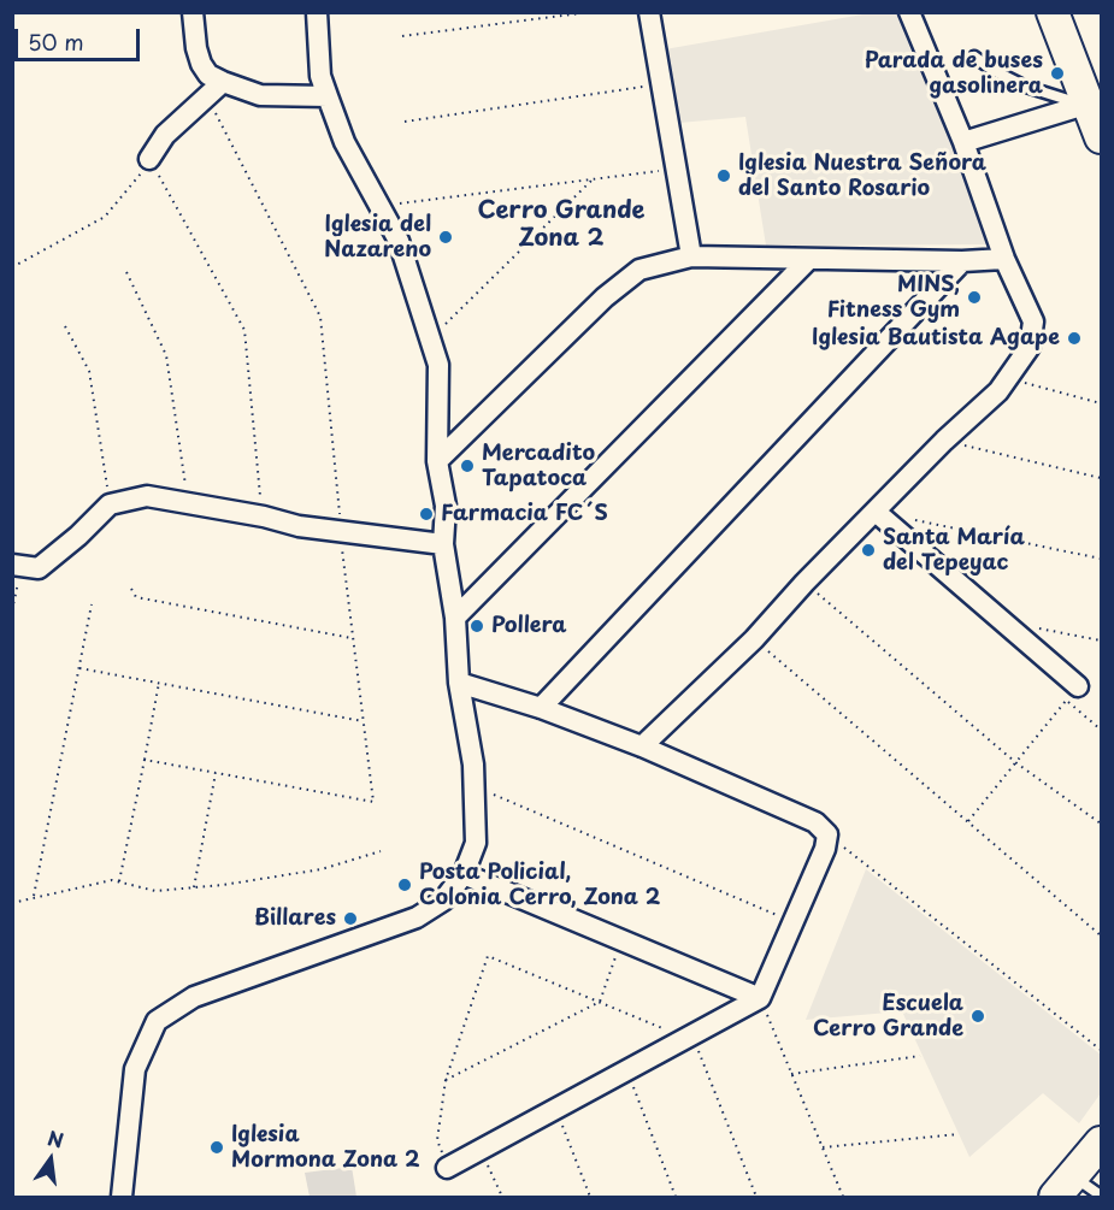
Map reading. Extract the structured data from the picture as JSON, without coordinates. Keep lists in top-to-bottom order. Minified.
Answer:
{"districts":["Cerro Grande Zona 2"],"places":["Parada de buses gasolinera","Iglesia Nuestra Señora del Santo Rosario","Iglesia del Nazareno","MINS, Fitness Gym","Iglesia Bautista Agape","Mercadito Tapatoca","Farmacia FC´S","Santa María del Tepeyac","Pollera","Posta Policial, Colonia Cerro, Zona 2","Billares","Escuela Cerro Grande","Iglesia Mormona Zona 2"],"scale_bar":"50 m","north":"top"}
